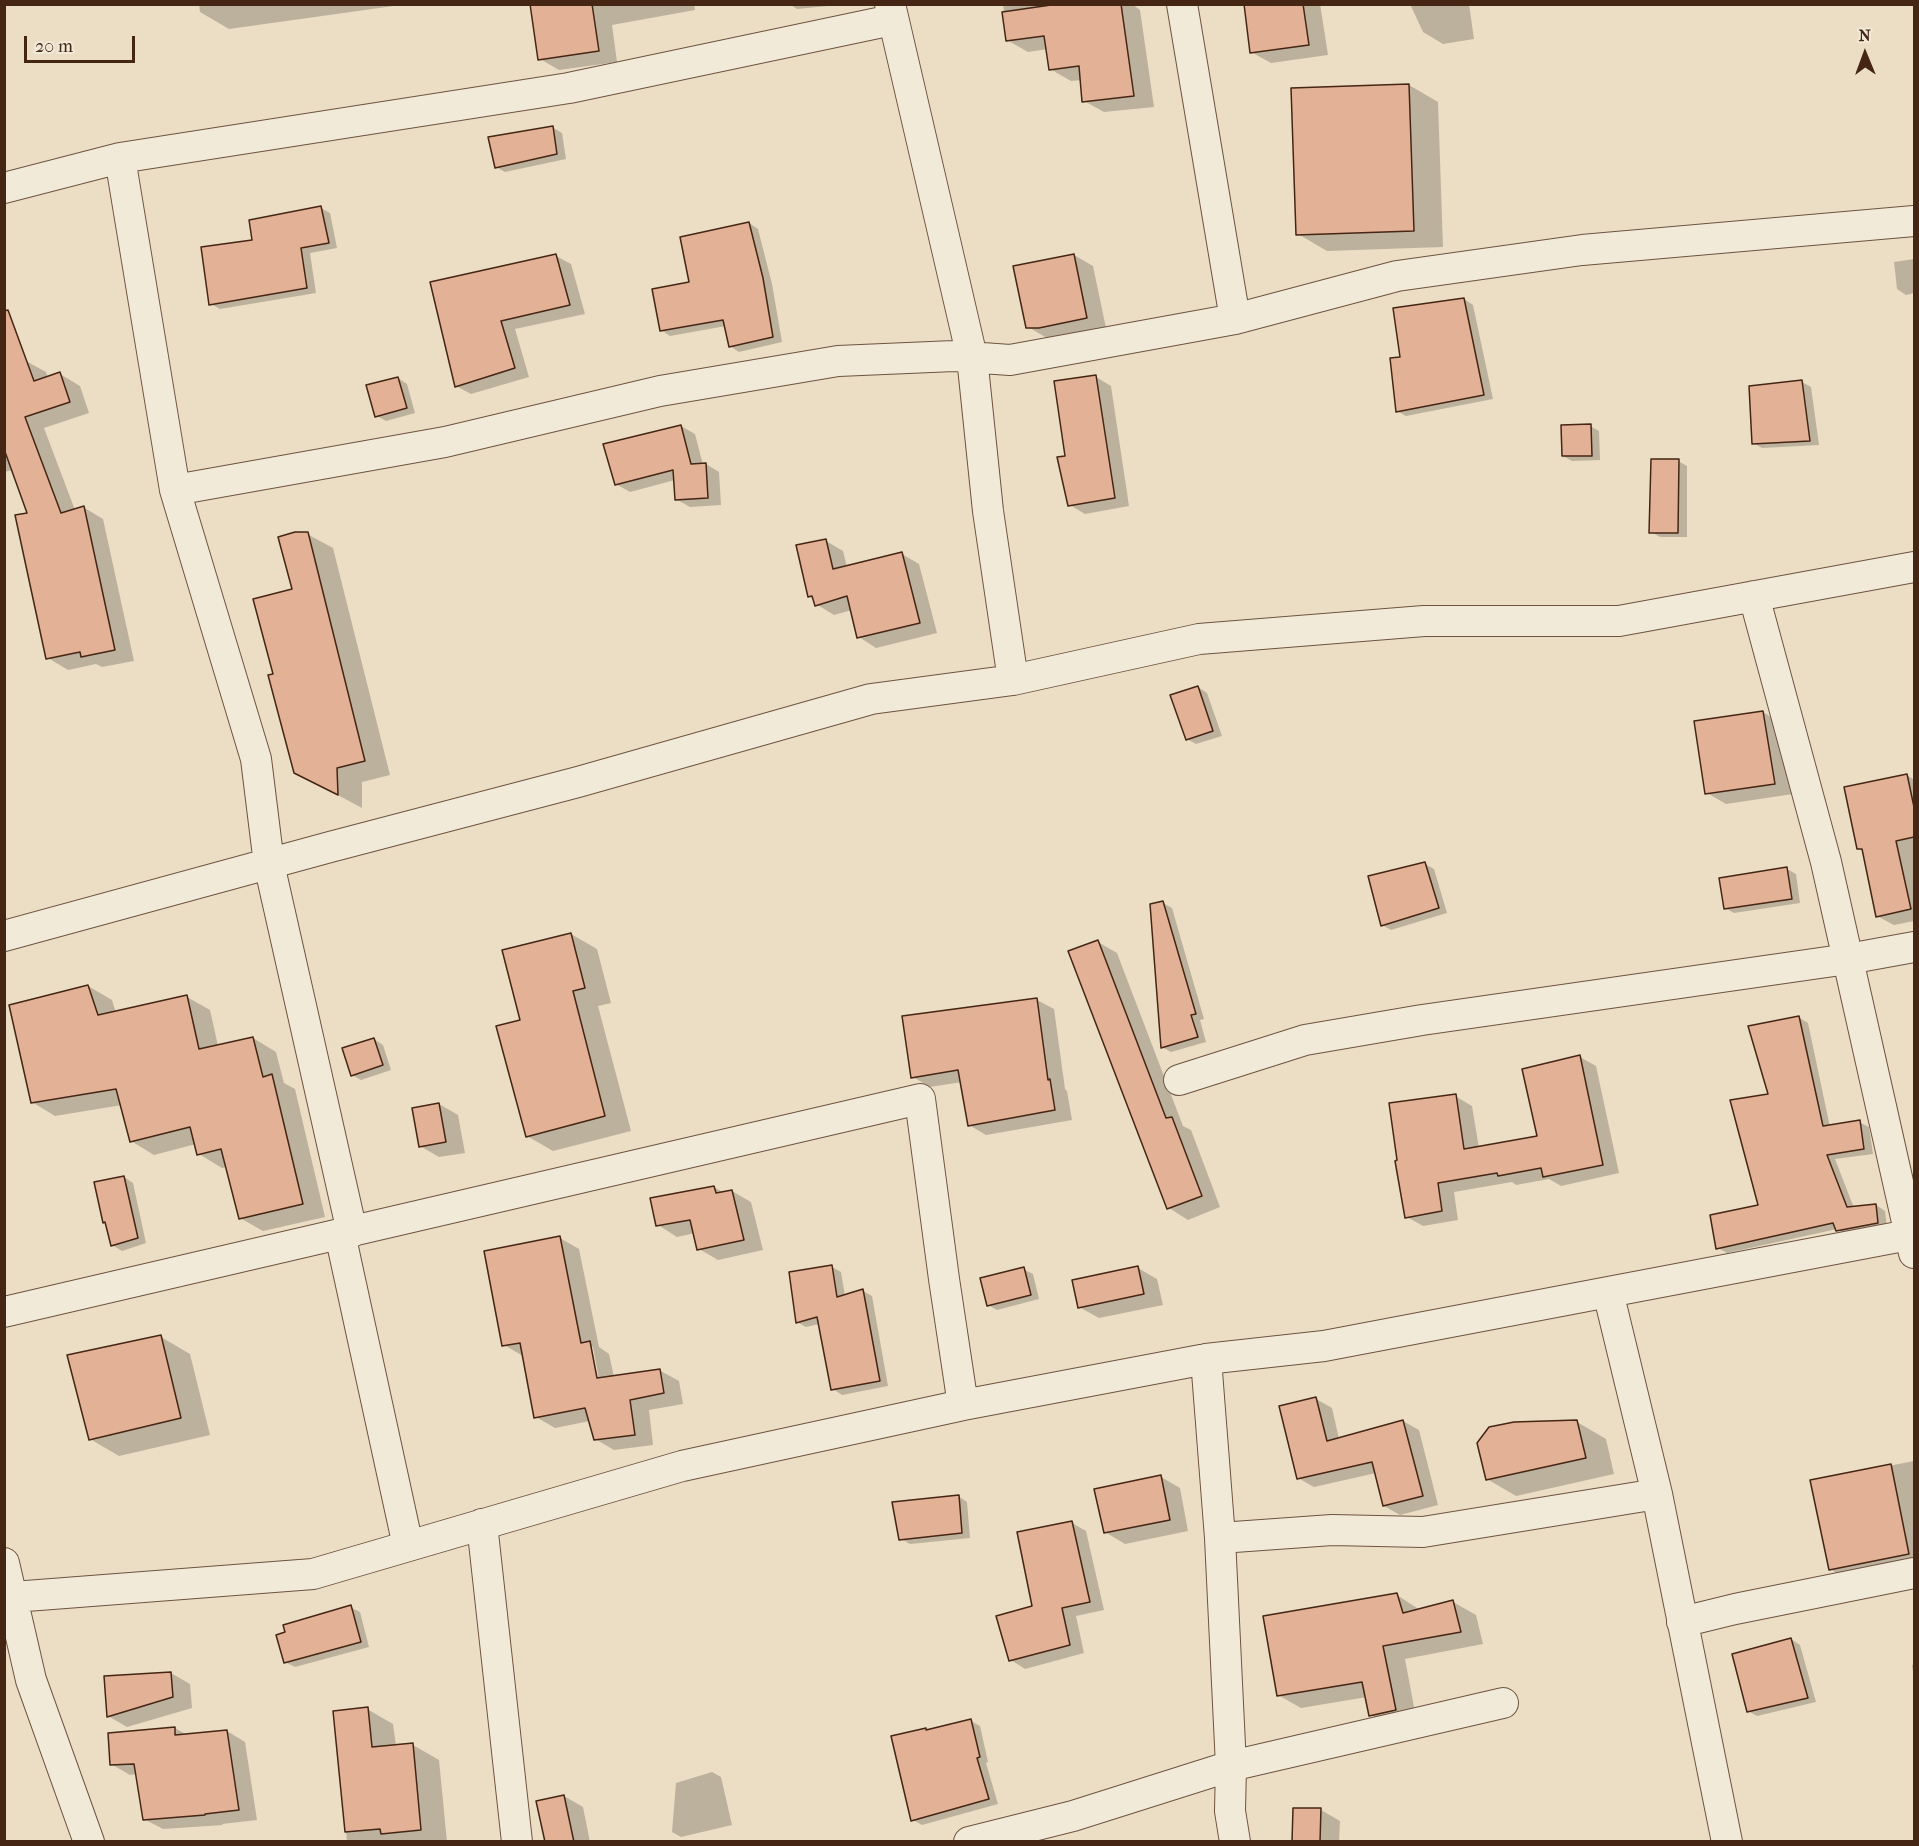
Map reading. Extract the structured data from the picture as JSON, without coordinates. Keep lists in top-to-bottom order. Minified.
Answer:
{"scale_bar":"20 m","north":"top"}
